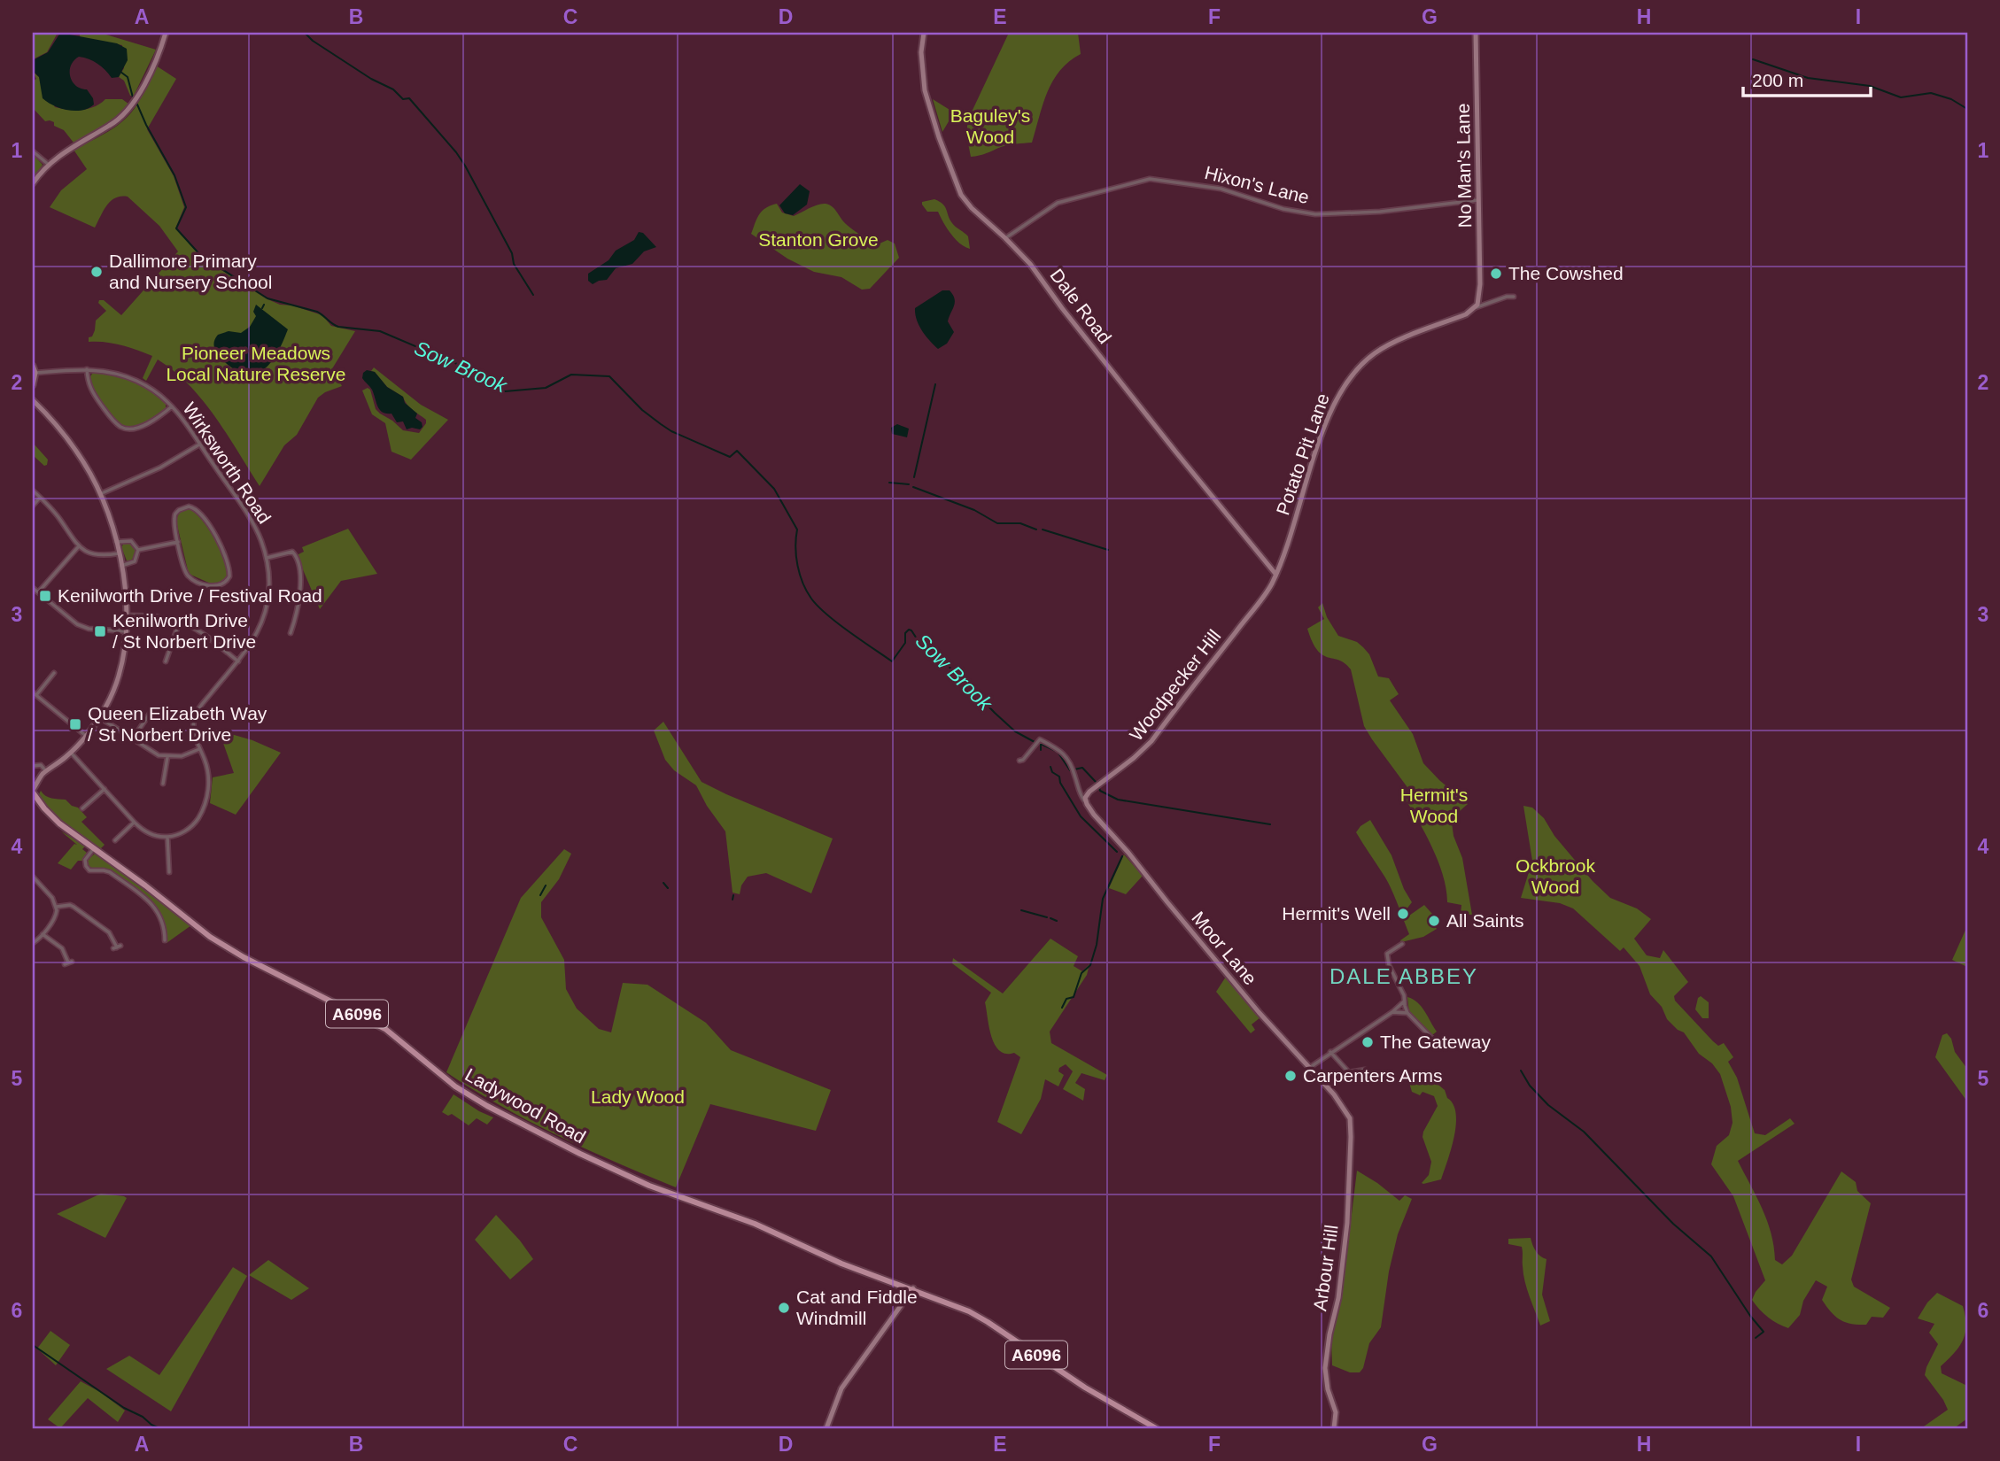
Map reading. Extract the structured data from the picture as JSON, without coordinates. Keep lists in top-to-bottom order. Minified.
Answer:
{"streets":{"main road":["A6096","Ladywood Road"],"street":["No Man's Lane","Hixon's Lane","Dale Road","Potato Pit Lane","Wirksworth Road","Woodpecker Hill","Moor Lane","Arbour Hill"]},"crossings":[["No Man's Lane","Hixon's Lane"],["Hixon's Lane","Dale Road"],["Dale Road","Potato Pit Lane"],["Dale Road","Woodpecker Hill"],["Potato Pit Lane","Woodpecker Hill"],["Woodpecker Hill","Moor Lane"],["Moor Lane","Arbour Hill"],["A6096","Ladywood Road"]],"districts":["DALE ABBEY"],"water":["Sow Brook"],"parks":["Baguley's Wood","Stanton Grove","Pioneer Meadows Local Nature Reserve","Hermit's Wood","Ockbrook Wood","Lady Wood"],"places":{"other":["Dallimore Primary and Nursery School","The Cowshed","Hermit's Well","All Saints","The Gateway","Carpenters Arms","Cat and Fiddle Windmill"],"transit":["Kenilworth Drive / Festival Road","Kenilworth Drive / St Norbert Drive","Queen Elizabeth Way / St Norbert Drive"]},"scale_bar":"200 m","grid":{"columns":["A","B","C","D","E","F","G","H","I"],"rows":["1","2","3","4","5","6"]}}
